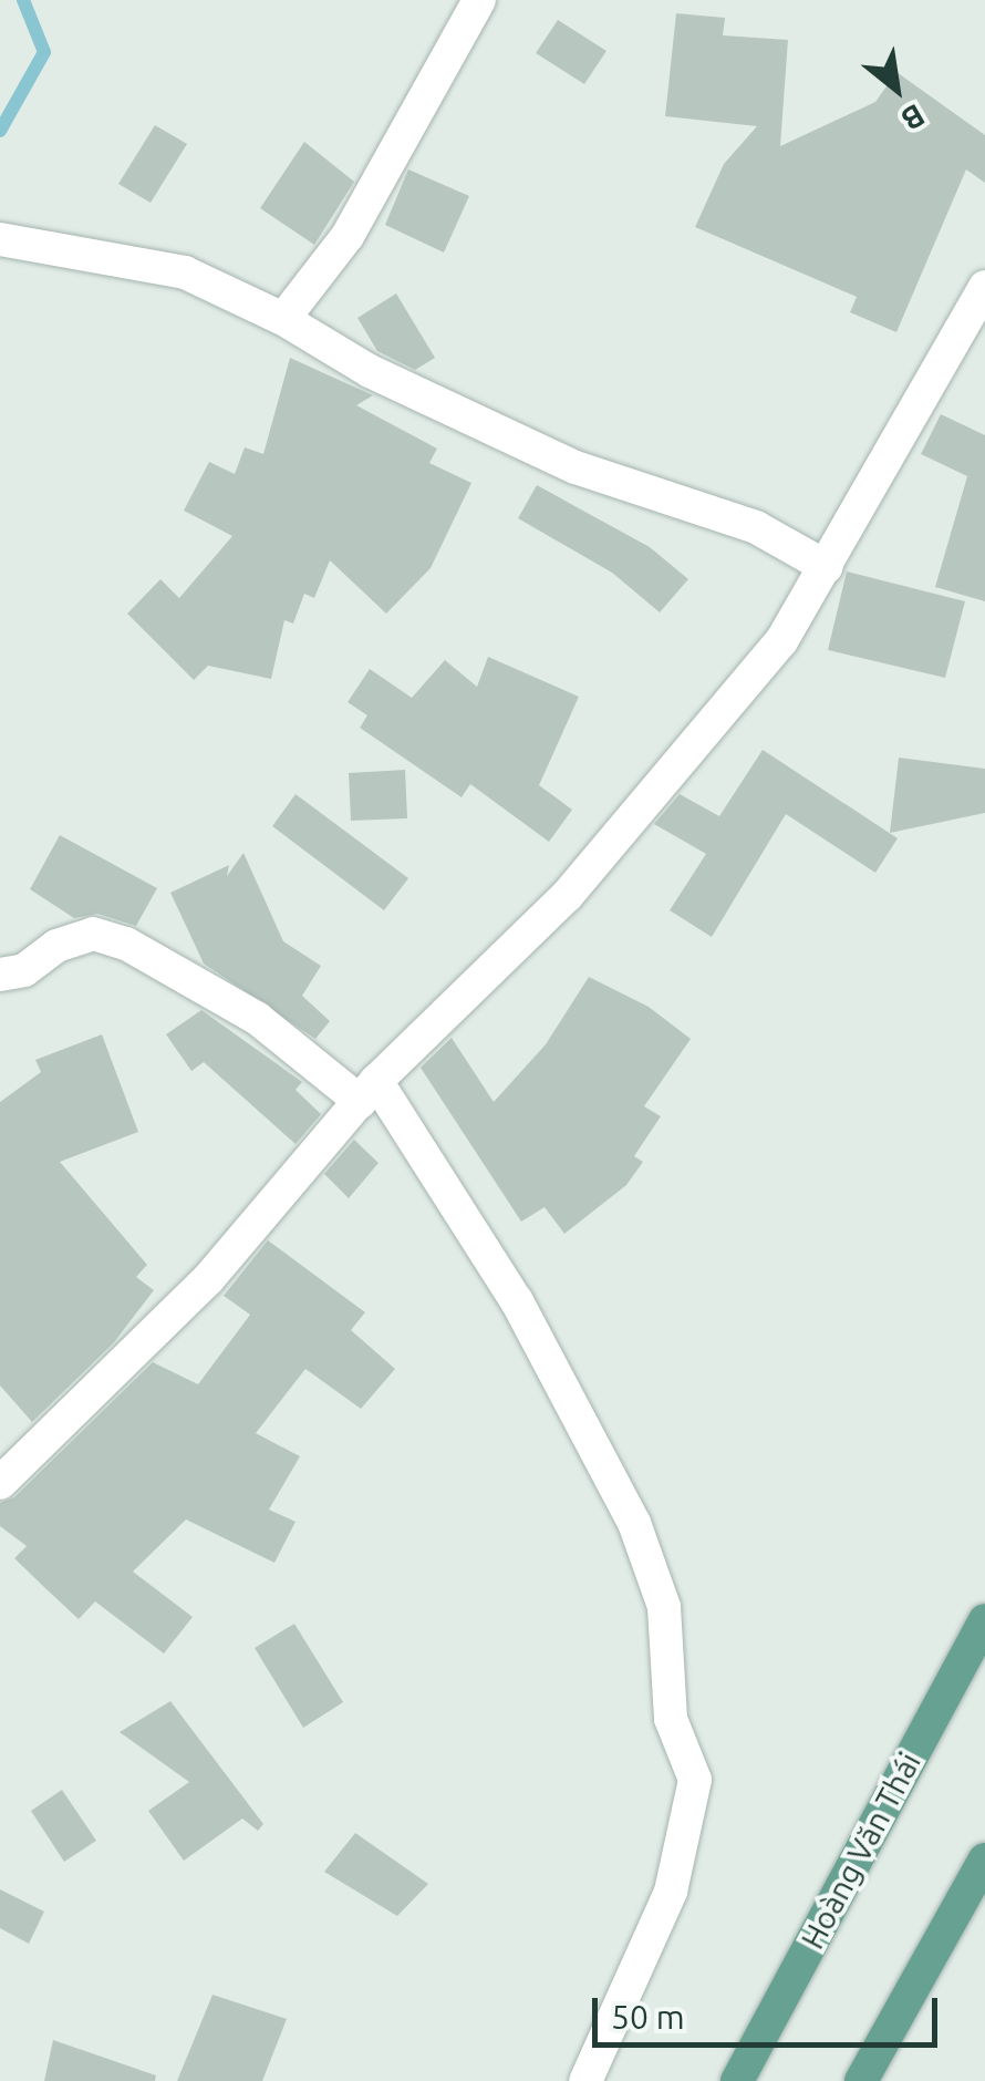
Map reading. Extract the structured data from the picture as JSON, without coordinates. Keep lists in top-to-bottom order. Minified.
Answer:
{"streets":{"main road":["Hoàng Văn Thái"]},"scale_bar":"50 m","north":"bottom right"}
